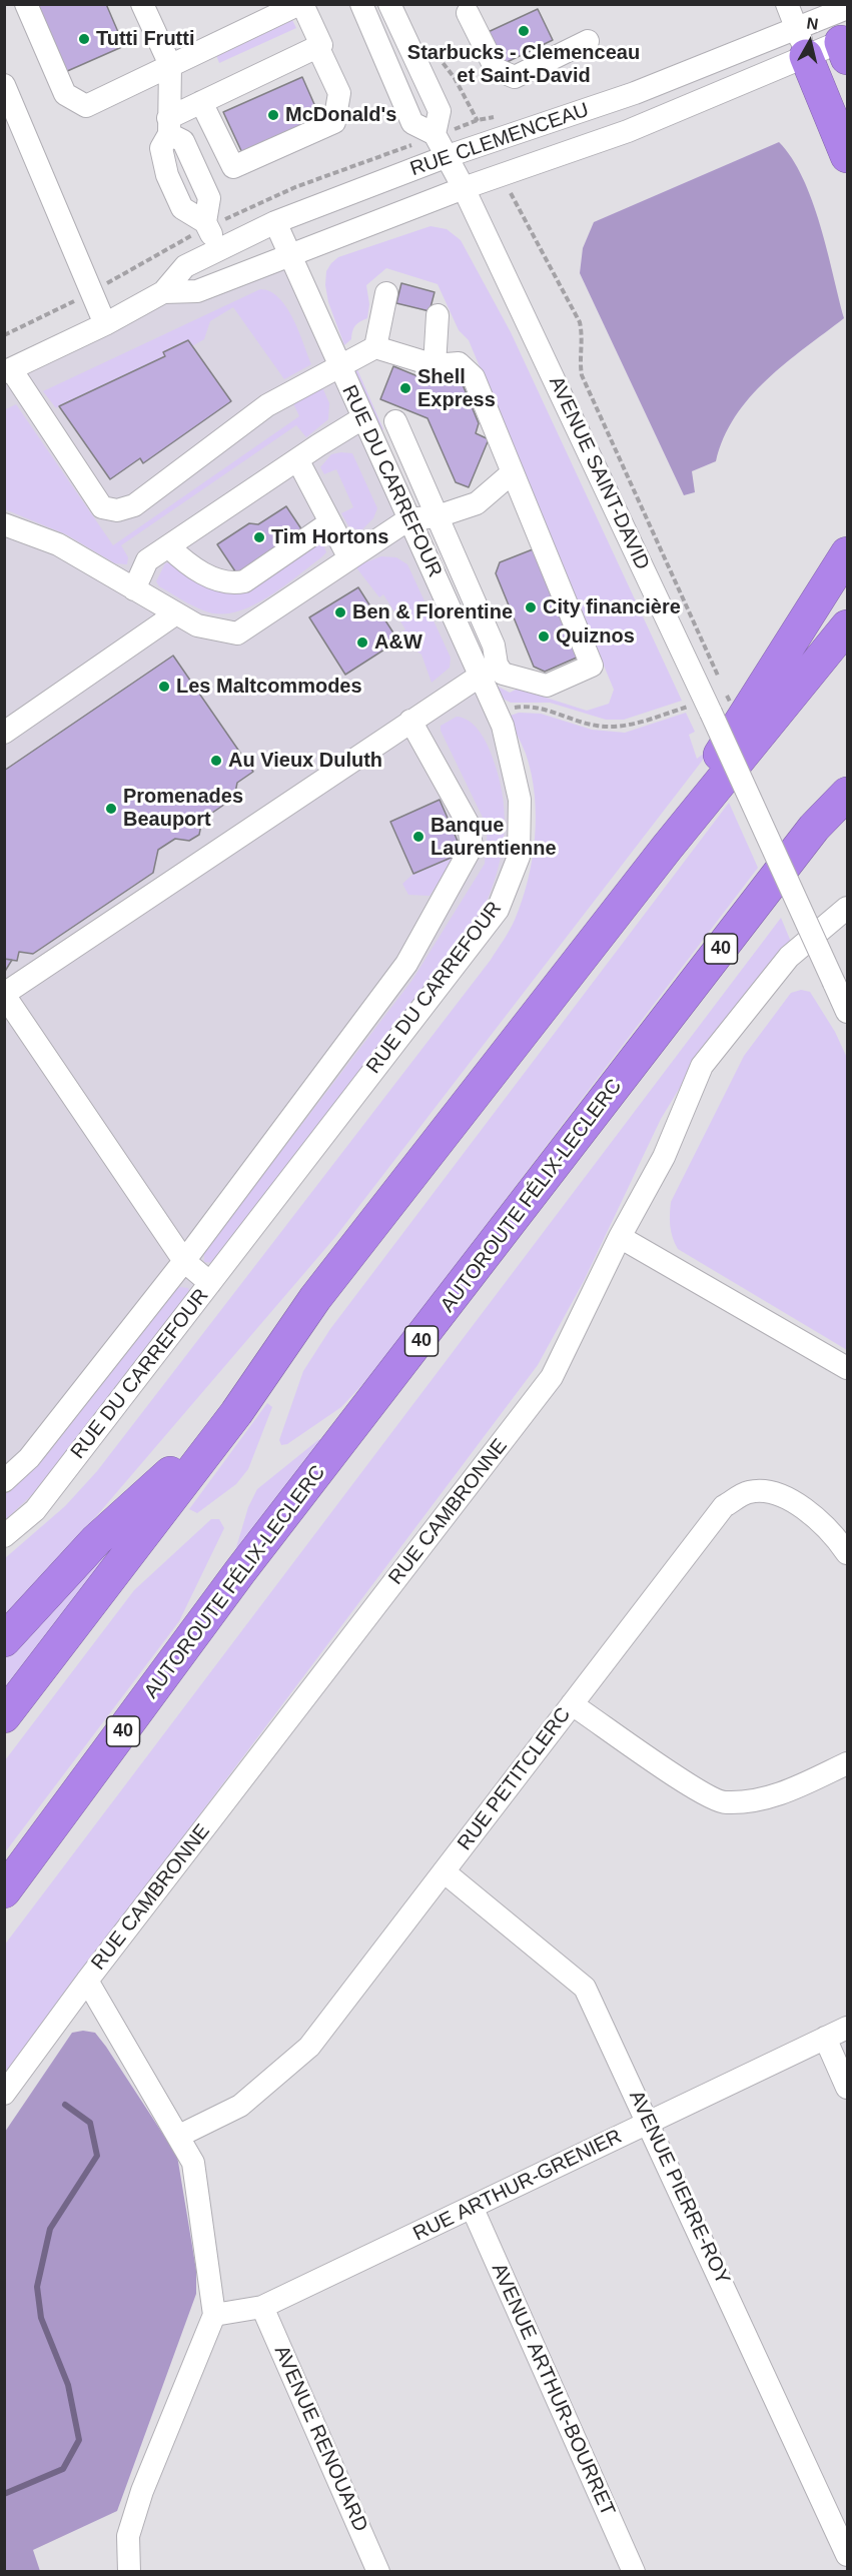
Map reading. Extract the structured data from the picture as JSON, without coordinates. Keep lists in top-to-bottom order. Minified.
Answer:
{"streets":{"highway":["40","AUTOROUTE FÉLIX-LECLERC"],"street":["RUE CLEMENCEAU","AVENUE SAINT-DAVID","RUE DU CARREFOUR","RUE CAMBRONNE","RUE PETITCLERC","RUE ARTHUR-GRENIER","AVENUE PIERRE-ROY","AVENUE ARTHUR-BOURRET","AVENUE RENOUARD"]},"crossings":[["RUE CLEMENCEAU","AVENUE SAINT-DAVID"],["RUE CLEMENCEAU","RUE DU CARREFOUR"],["RUE PETITCLERC","AVENUE PIERRE-ROY"],["RUE ARTHUR-GRENIER","AVENUE PIERRE-ROY"],["RUE ARTHUR-GRENIER","AVENUE ARTHUR-BOURRET"],["RUE ARTHUR-GRENIER","AVENUE RENOUARD"]],"places":["Starbucks - Clemenceau et Saint-David","Tutti Frutti","McDonald's","Shell Express","Tim Hortons","City financière","Ben & Florentine","Quiznos","A&W","Les Maltcommodes","Au Vieux Duluth","Promenades Beauport","Banque Laurentienne"],"north":"top"}
